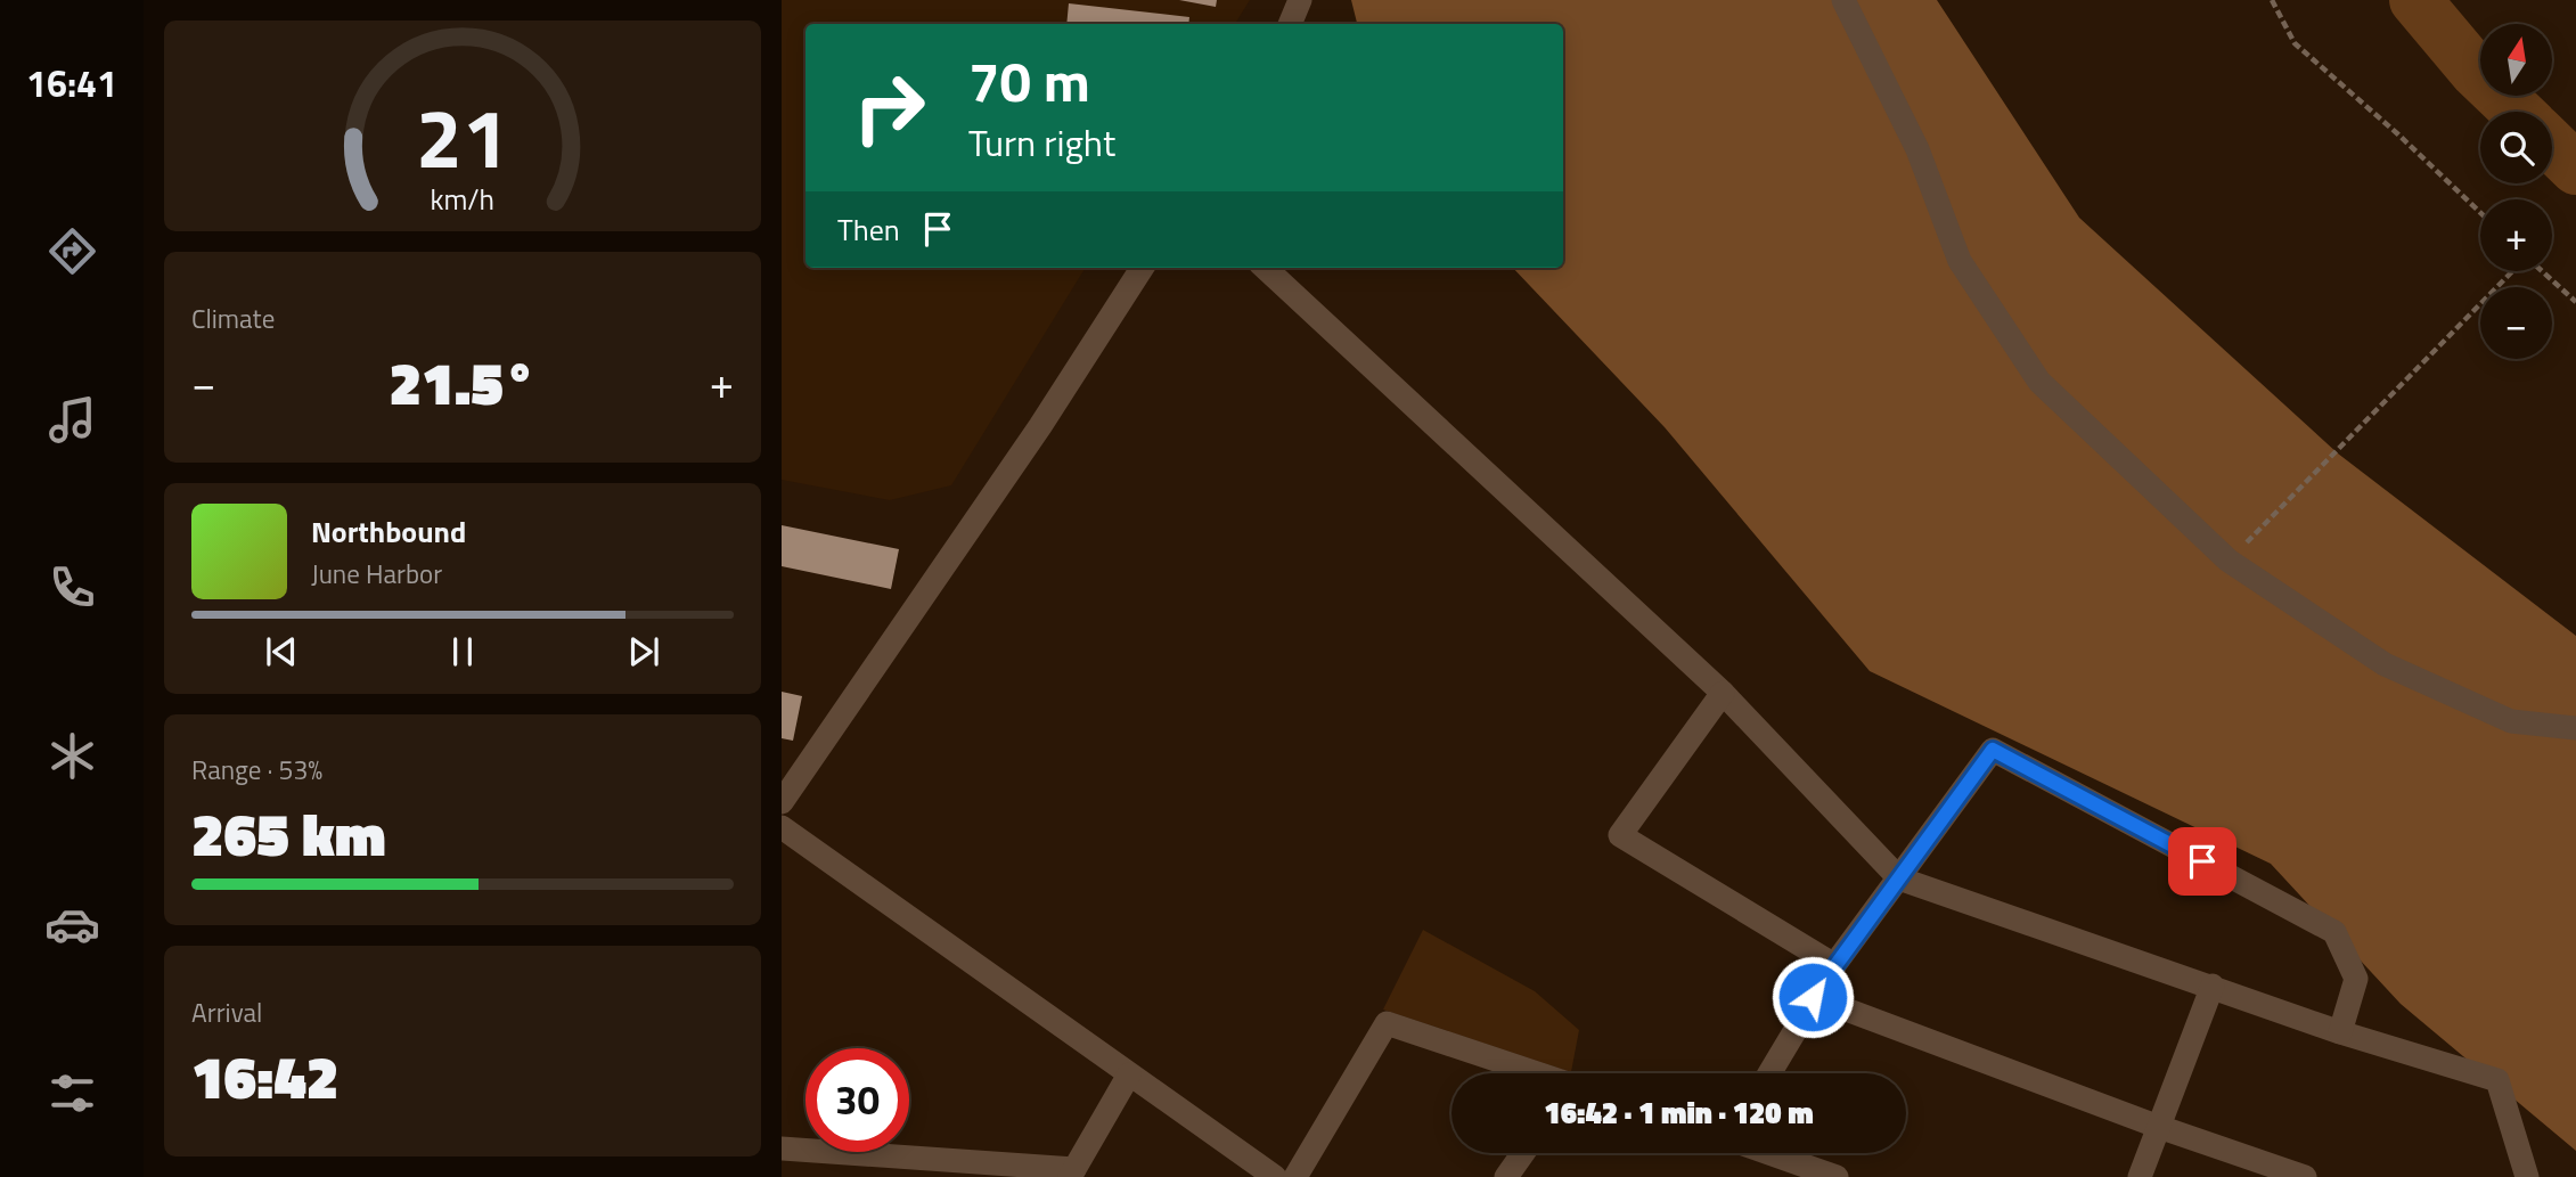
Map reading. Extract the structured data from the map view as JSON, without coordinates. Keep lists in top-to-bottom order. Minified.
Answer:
{"north":"top","page":{"tabs":"16:41","map_buttons":["+","−"],"turn":["70 m","Turn right"],"then":"Then","tile":["Climate",["Range · 53%","265 km"],["Arrival","16:42"]],"heat":["−","21.5°","+"],"song":["Northbound","June Harbor"],"limit":"30","trip":"16:42 · 1 min · 120 m","gauge":["21","km/h"]}}
